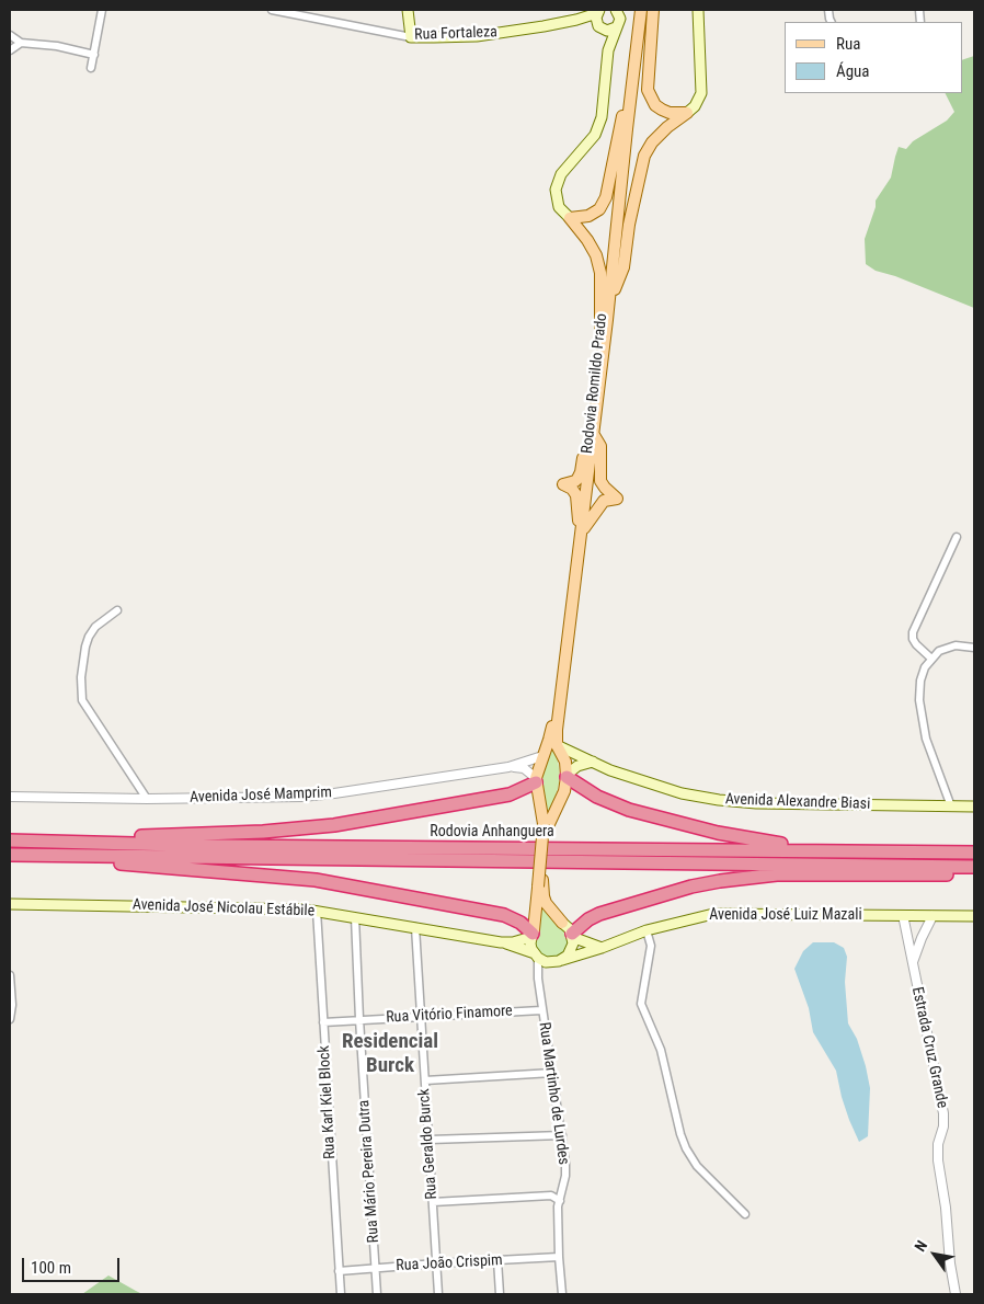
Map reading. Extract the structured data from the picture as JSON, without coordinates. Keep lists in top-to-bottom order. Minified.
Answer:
{"streets":{"highway":["Rodovia Anhanguera"],"main road":["Rua Fortaleza","Rodovia Romildo Prado","Avenida Alexandre Biasi","Avenida José Nicolau Estábile","Avenida José Luiz Mazali"],"street":["Avenida José Mamprim","Rua Vitório Finamore","Estrada Cruz Grande","Rua Martinho de Lurdes","Rua Karl Kiel Block","Rua Geraldo Burck","Rua Mário Pereira Dutra","Rua João Crispim"]},"crossings":[["Rodovia Romildo Prado","Avenida José Mamprim"],["Rodovia Romildo Prado","Avenida Alexandre Biasi"],["Avenida José Nicolau Estábile","Avenida José Luiz Mazali"],["Avenida José Nicolau Estábile","Rua Martinho de Lurdes"],["Avenida José Nicolau Estábile","Rua Karl Kiel Block"],["Avenida José Nicolau Estábile","Rua Geraldo Burck"],["Avenida José Nicolau Estábile","Rua Mário Pereira Dutra"],["Avenida José Luiz Mazali","Estrada Cruz Grande"],["Rua Vitório Finamore","Rua Martinho de Lurdes"],["Rua Vitório Finamore","Rua Karl Kiel Block"],["Rua Vitório Finamore","Rua Geraldo Burck"],["Rua Vitório Finamore","Rua Mário Pereira Dutra"],["Rua Martinho de Lurdes","Rua João Crispim"],["Rua Karl Kiel Block","Rua João Crispim"],["Rua Geraldo Burck","Rua João Crispim"],["Rua Mário Pereira Dutra","Rua João Crispim"]],"districts":["Residencial Burck"],"legend":["Rua","Água"],"scale_bar":"100 m","north":"top left"}
